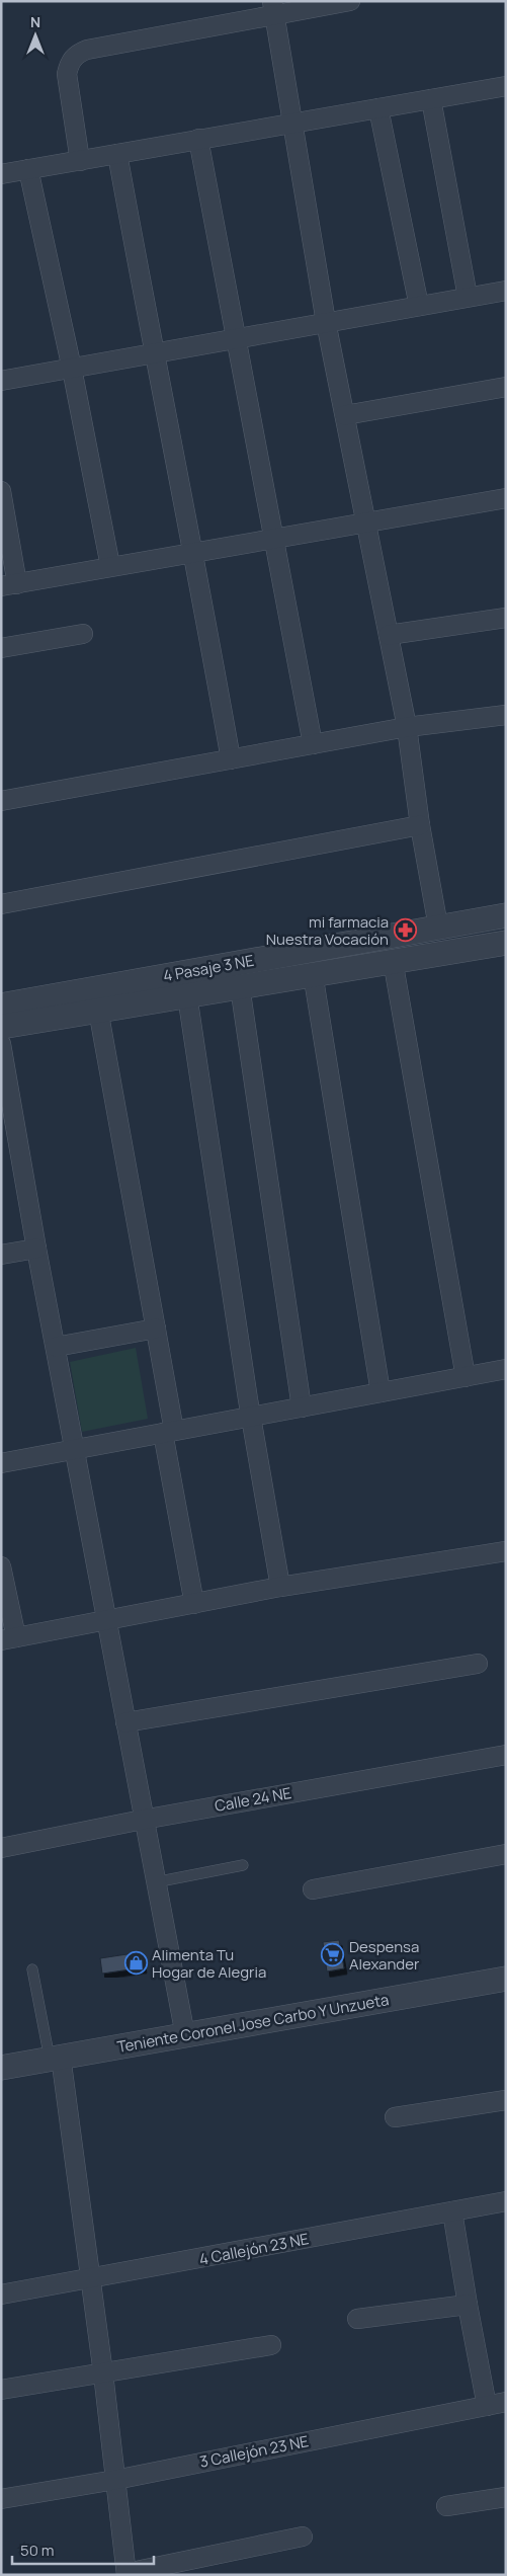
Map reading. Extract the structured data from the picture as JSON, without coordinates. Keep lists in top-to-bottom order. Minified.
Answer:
{"streets":{"street":["4 Pasaje 3 NE","Calle 24 NE","Teniente Coronel Jose Carbo Y Unzueta","4 Callejón 23 NE","3 Callejón 23 NE"]},"places":{"pharmacy":["mi farmacia Nuestra Vocación"],"supermarket":["Despensa Alexander"],"shop":["Alimenta Tu Hogar de Alegria"]},"scale_bar":"50 m","north":"top"}
